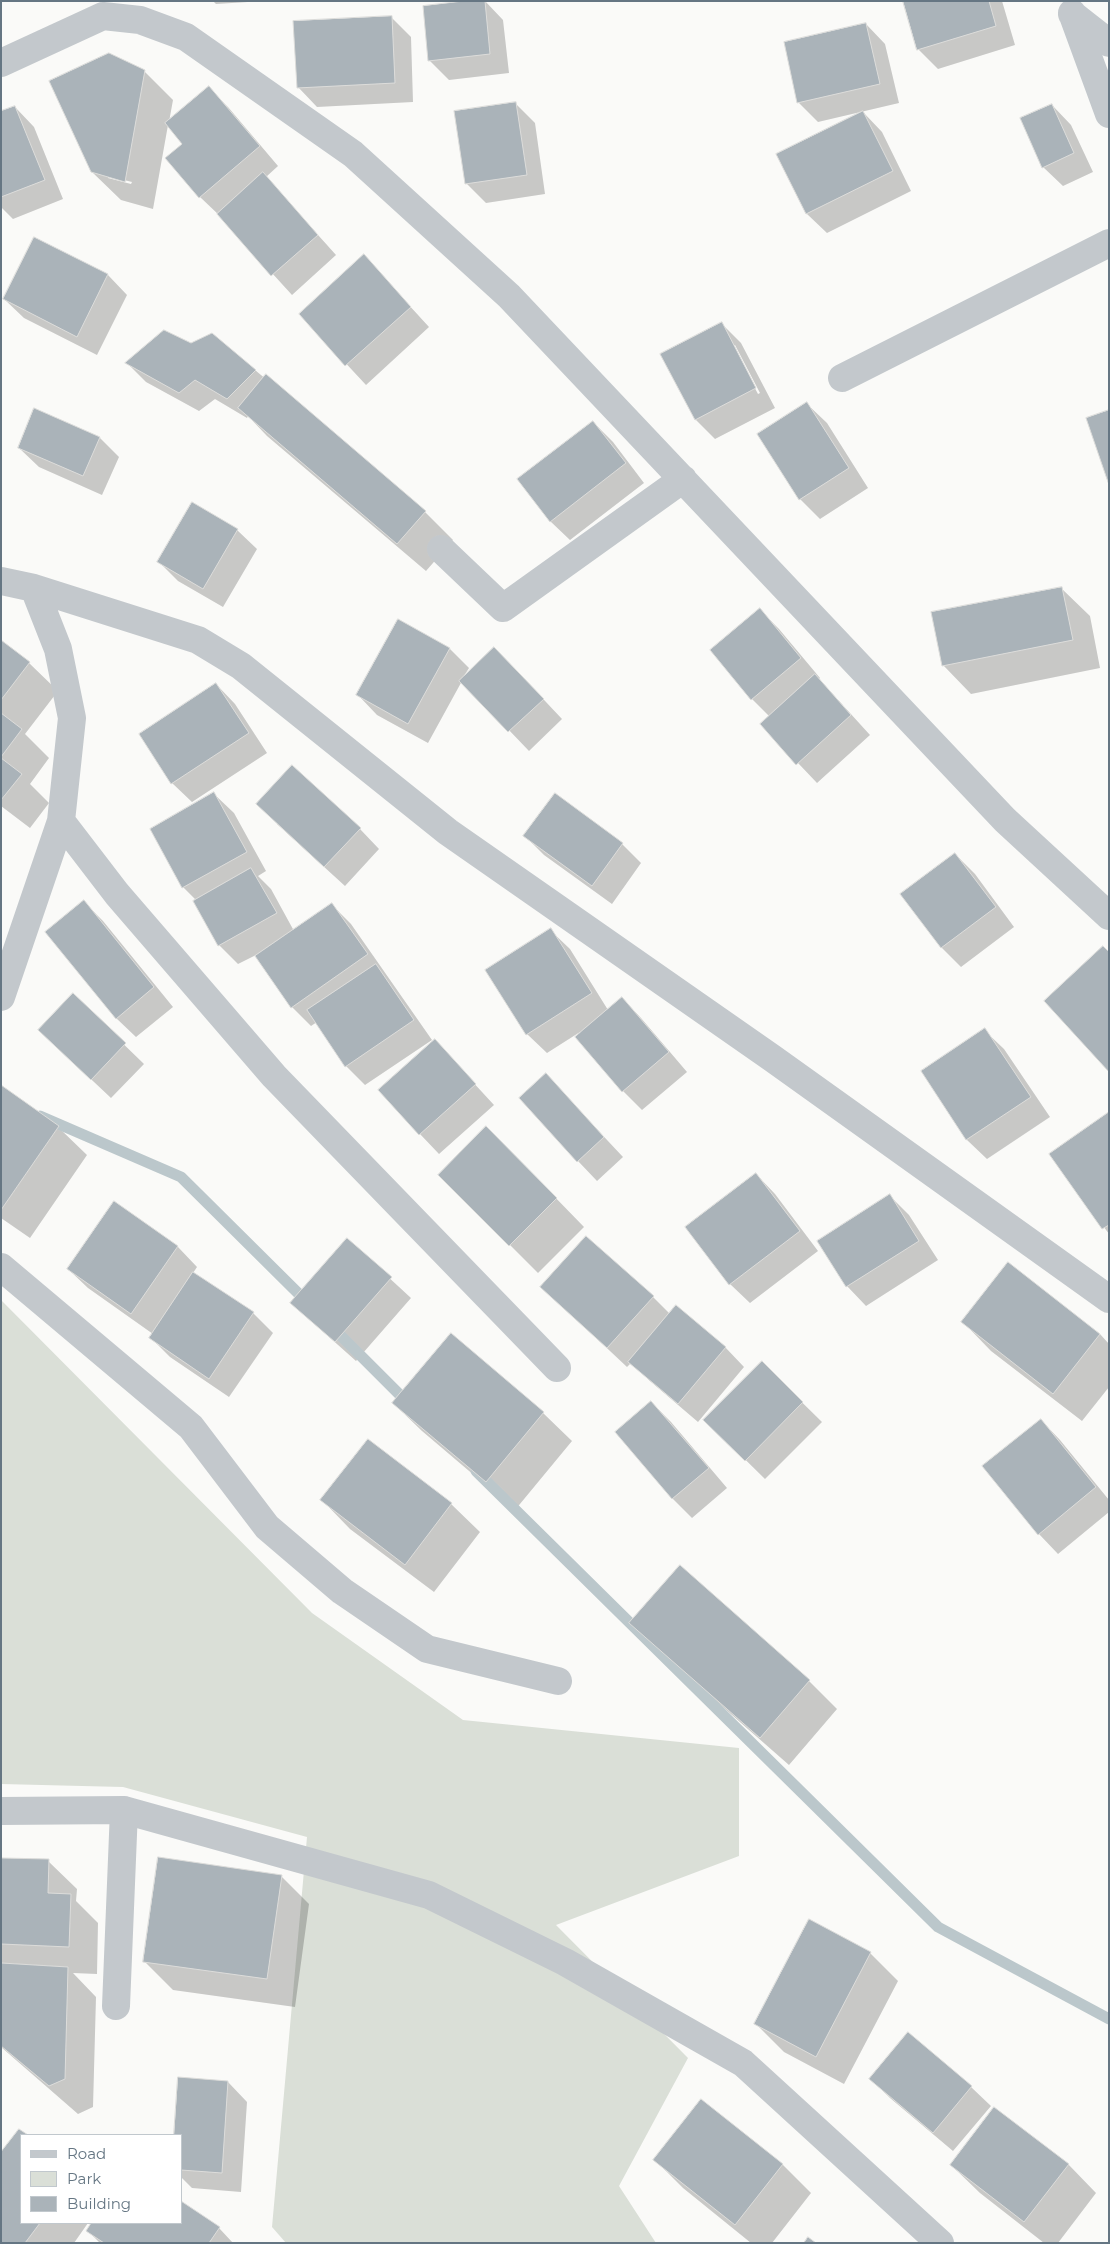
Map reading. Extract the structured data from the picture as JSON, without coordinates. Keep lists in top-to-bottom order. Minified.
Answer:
{"legend":["Road","Park","Building"]}
